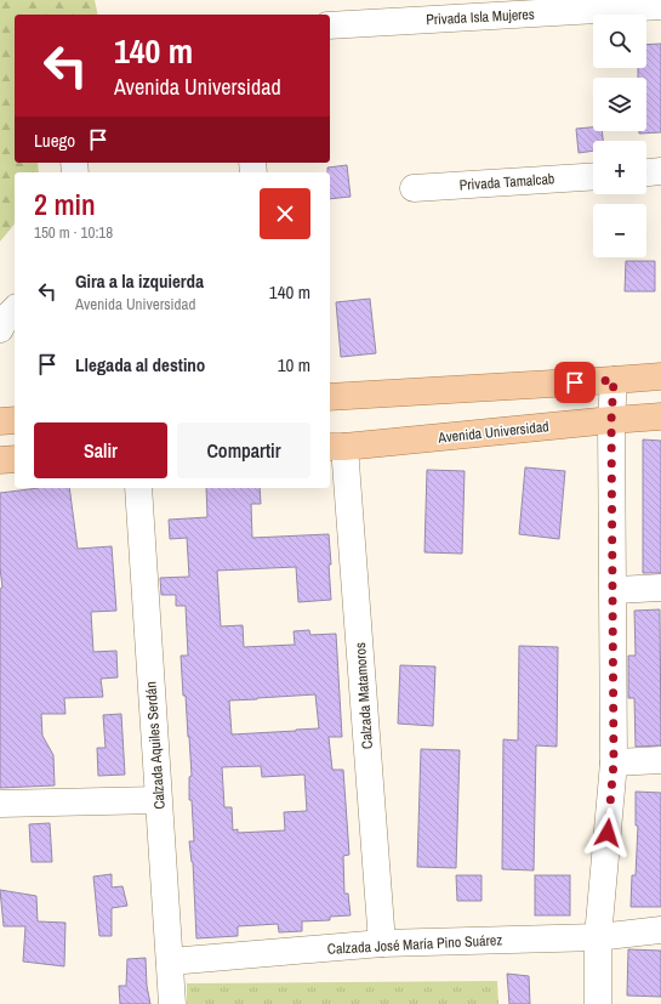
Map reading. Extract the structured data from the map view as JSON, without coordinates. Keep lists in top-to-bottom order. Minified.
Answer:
{"streets":{"main road":["Avenida Universidad"],"street":["Privada Isla Mujeres","Privada Tamalcab","Calzada Matamoros","Calzada Aquiles Serdán","Calzada José María Pino Suárez"]},"crossings":[["Avenida Universidad","Calzada Matamoros"],["Calzada Matamoros","Calzada José María Pino Suárez"],["Calzada Aquiles Serdán","Calzada José María Pino Suárez"]],"page":{"map_buttons":["+","−"],"turn":["140 m","Avenida Universidad"],"then":"Luego","heading":["2 min","150 m · 10:18"],"list":[{"name":"Gira a la izquierda","note":"Avenida Universidad","value":"140 m"},{"name":"Llegada al destino","value":"10 m"}],"buttons":["Salir","Compartir"]}}
